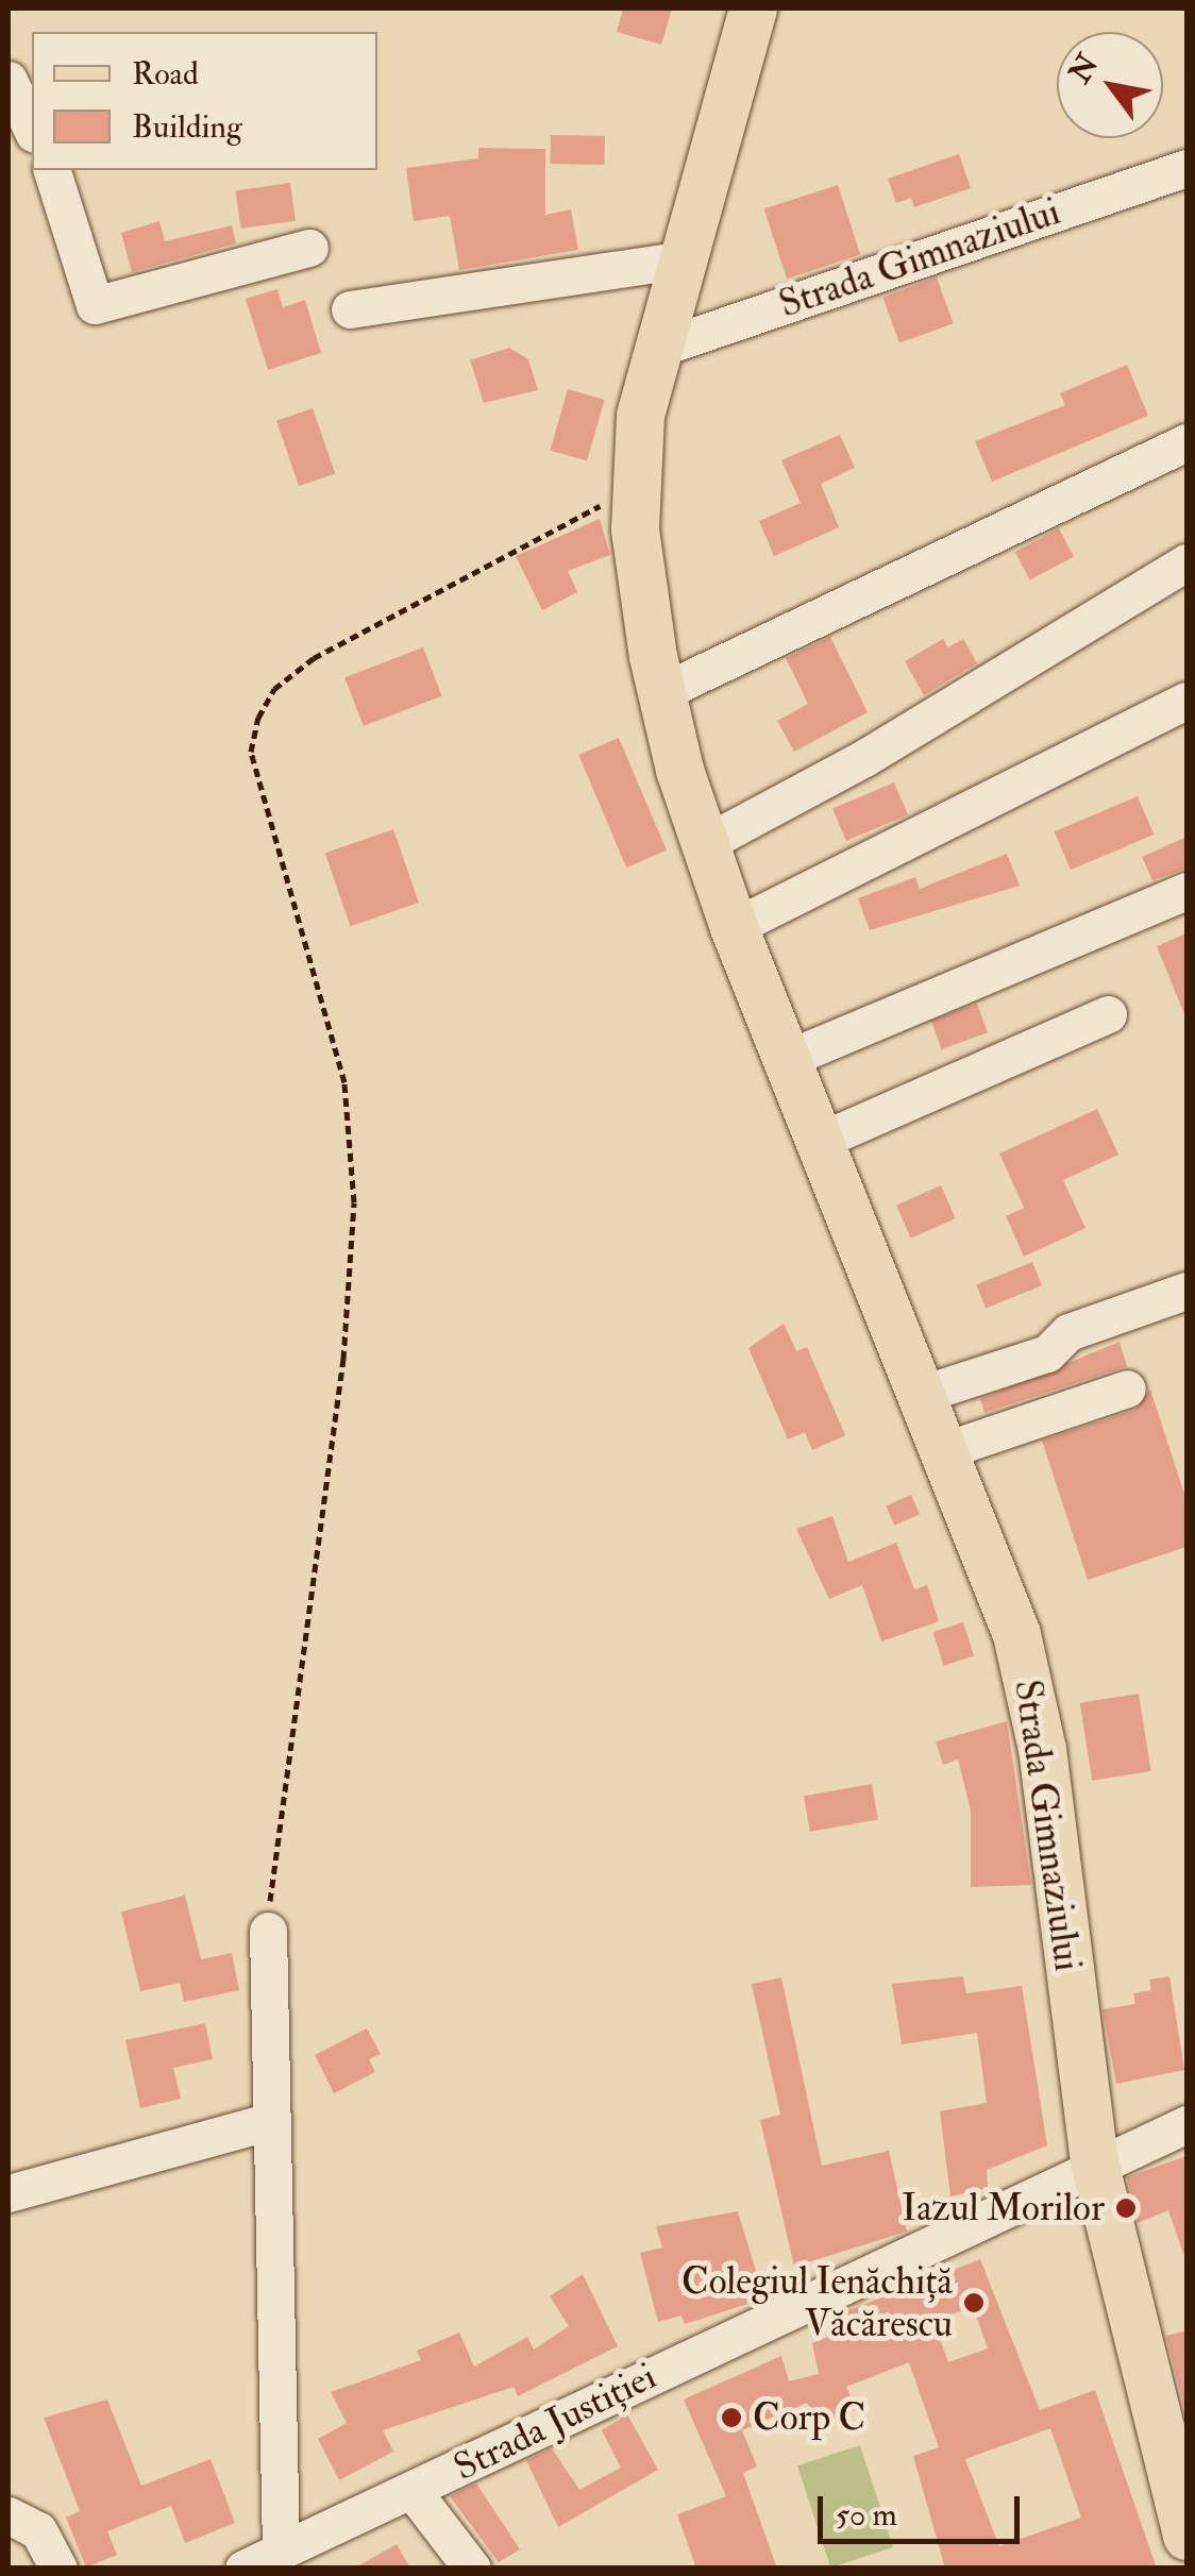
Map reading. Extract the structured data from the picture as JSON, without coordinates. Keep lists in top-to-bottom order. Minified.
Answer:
{"streets":{"main road":["Strada Gimnaziului"],"street":["Strada Justiției"]},"crossings":[["Strada Gimnaziului","Strada Justiției"]],"places":["Iazul Morilor","Colegiul Ienăchiță Văcărescu","Corp C"],"legend":["Road","Building"],"scale_bar":"50 m","north":"top left"}
